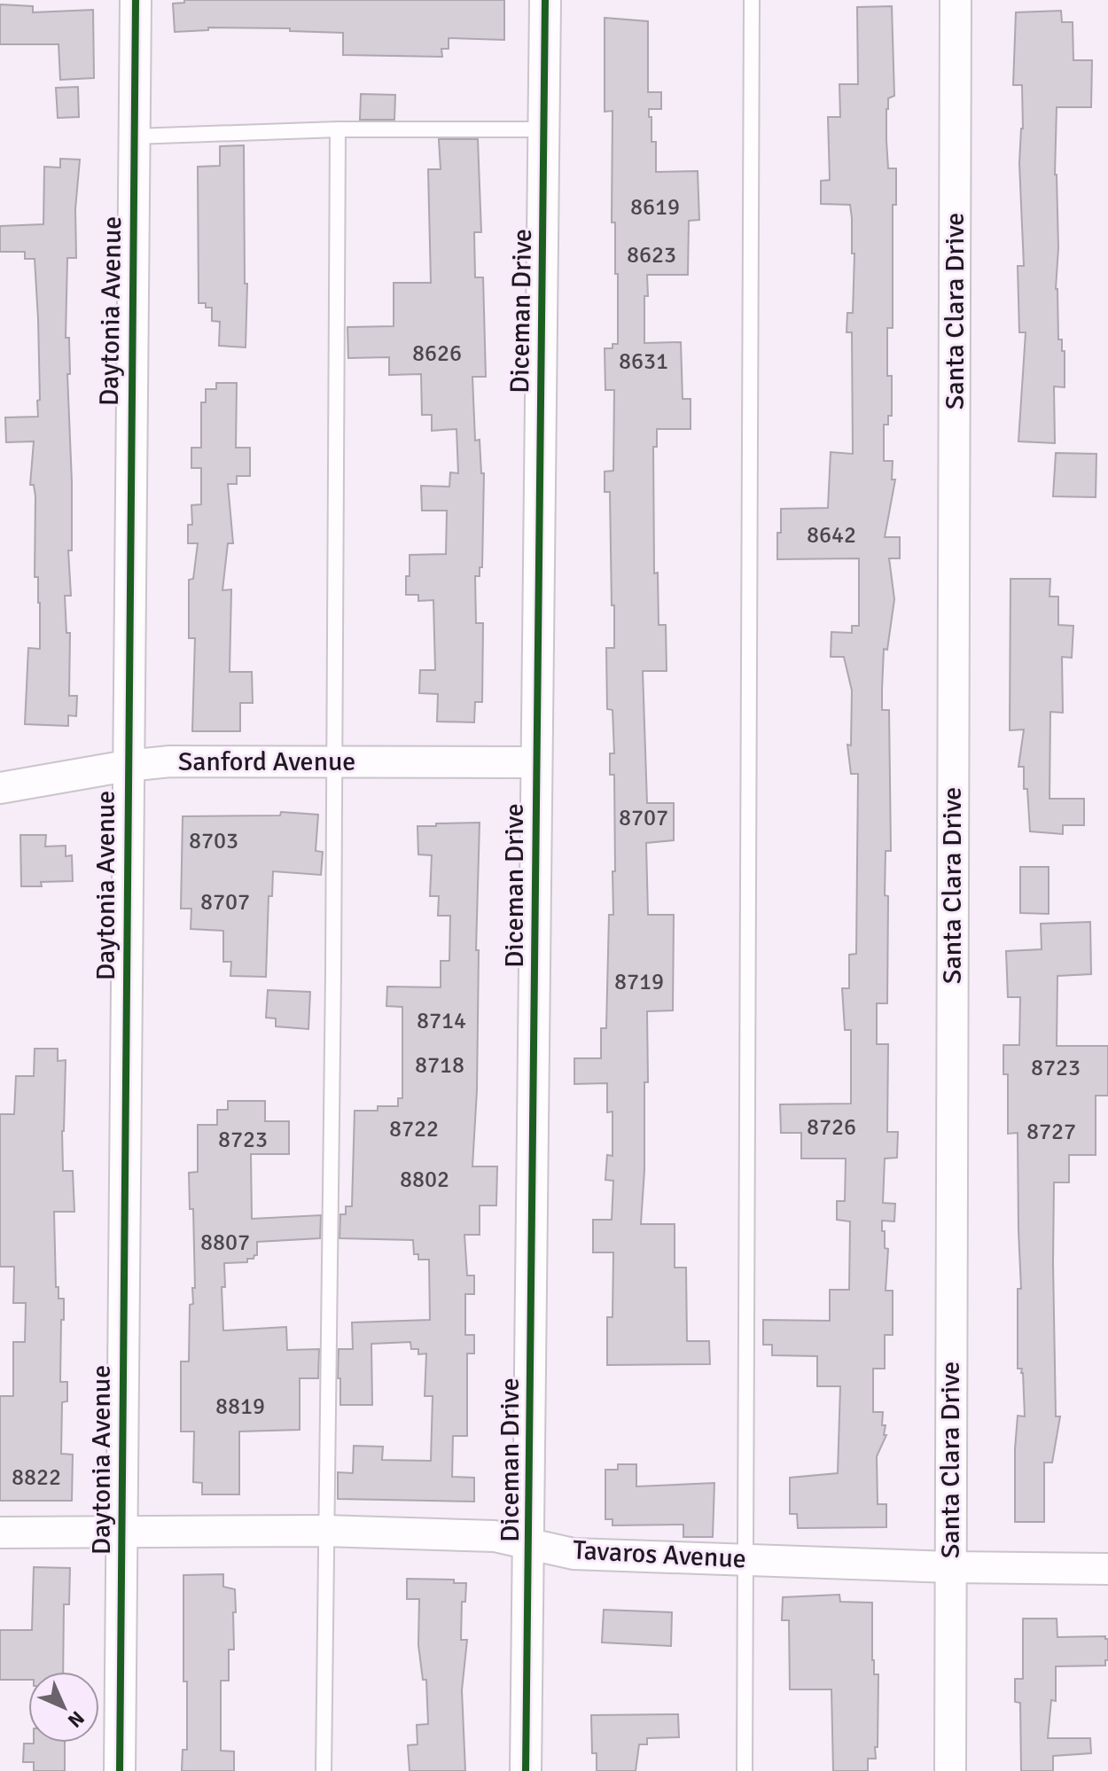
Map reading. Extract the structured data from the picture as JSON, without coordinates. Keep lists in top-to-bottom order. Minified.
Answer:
{"streets":{"street":["Daytonia Avenue","Diceman Drive","Santa Clara Drive","Sanford Avenue","Tavaros Avenue"]},"crossings":[["Daytonia Avenue","Sanford Avenue"],["Daytonia Avenue","Tavaros Avenue"],["Diceman Drive","Sanford Avenue"],["Diceman Drive","Tavaros Avenue"],["Santa Clara Drive","Tavaros Avenue"]],"house_numbers":["8619","8623","8626","8631","8642","8707","8703","8707","8719","8714","8718","8723","8726","8722","8727","8723","8802","8807","8819","8822"],"north":"bottom right"}
